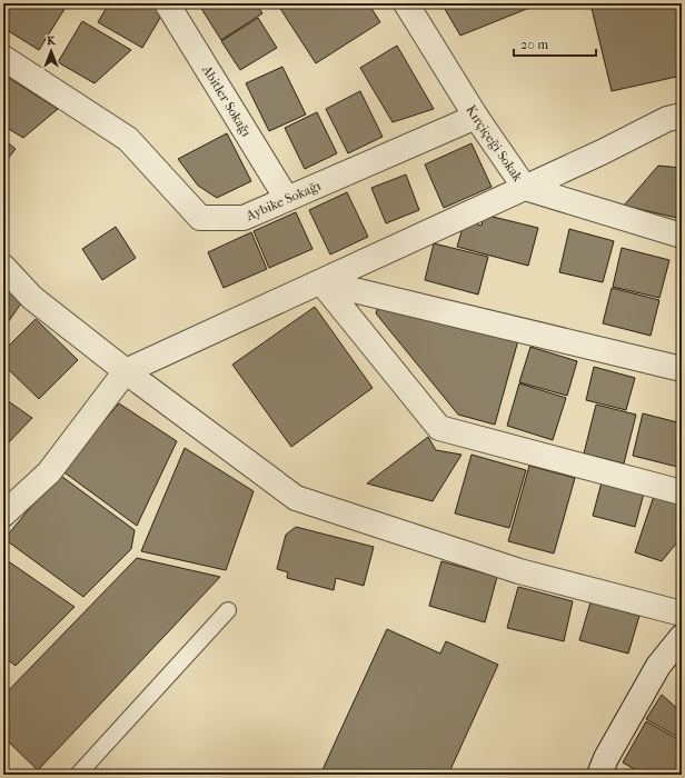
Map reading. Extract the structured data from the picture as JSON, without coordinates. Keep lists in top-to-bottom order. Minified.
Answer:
{"streets":{"street":["Abitler Sokağı","Kırçiçeği Sokak","Aybike Sokağı"]},"crossings":[["Abitler Sokağı","Aybike Sokağı"],["Kırçiçeği Sokak","Aybike Sokağı"]],"scale_bar":"20 m","north":"top"}
